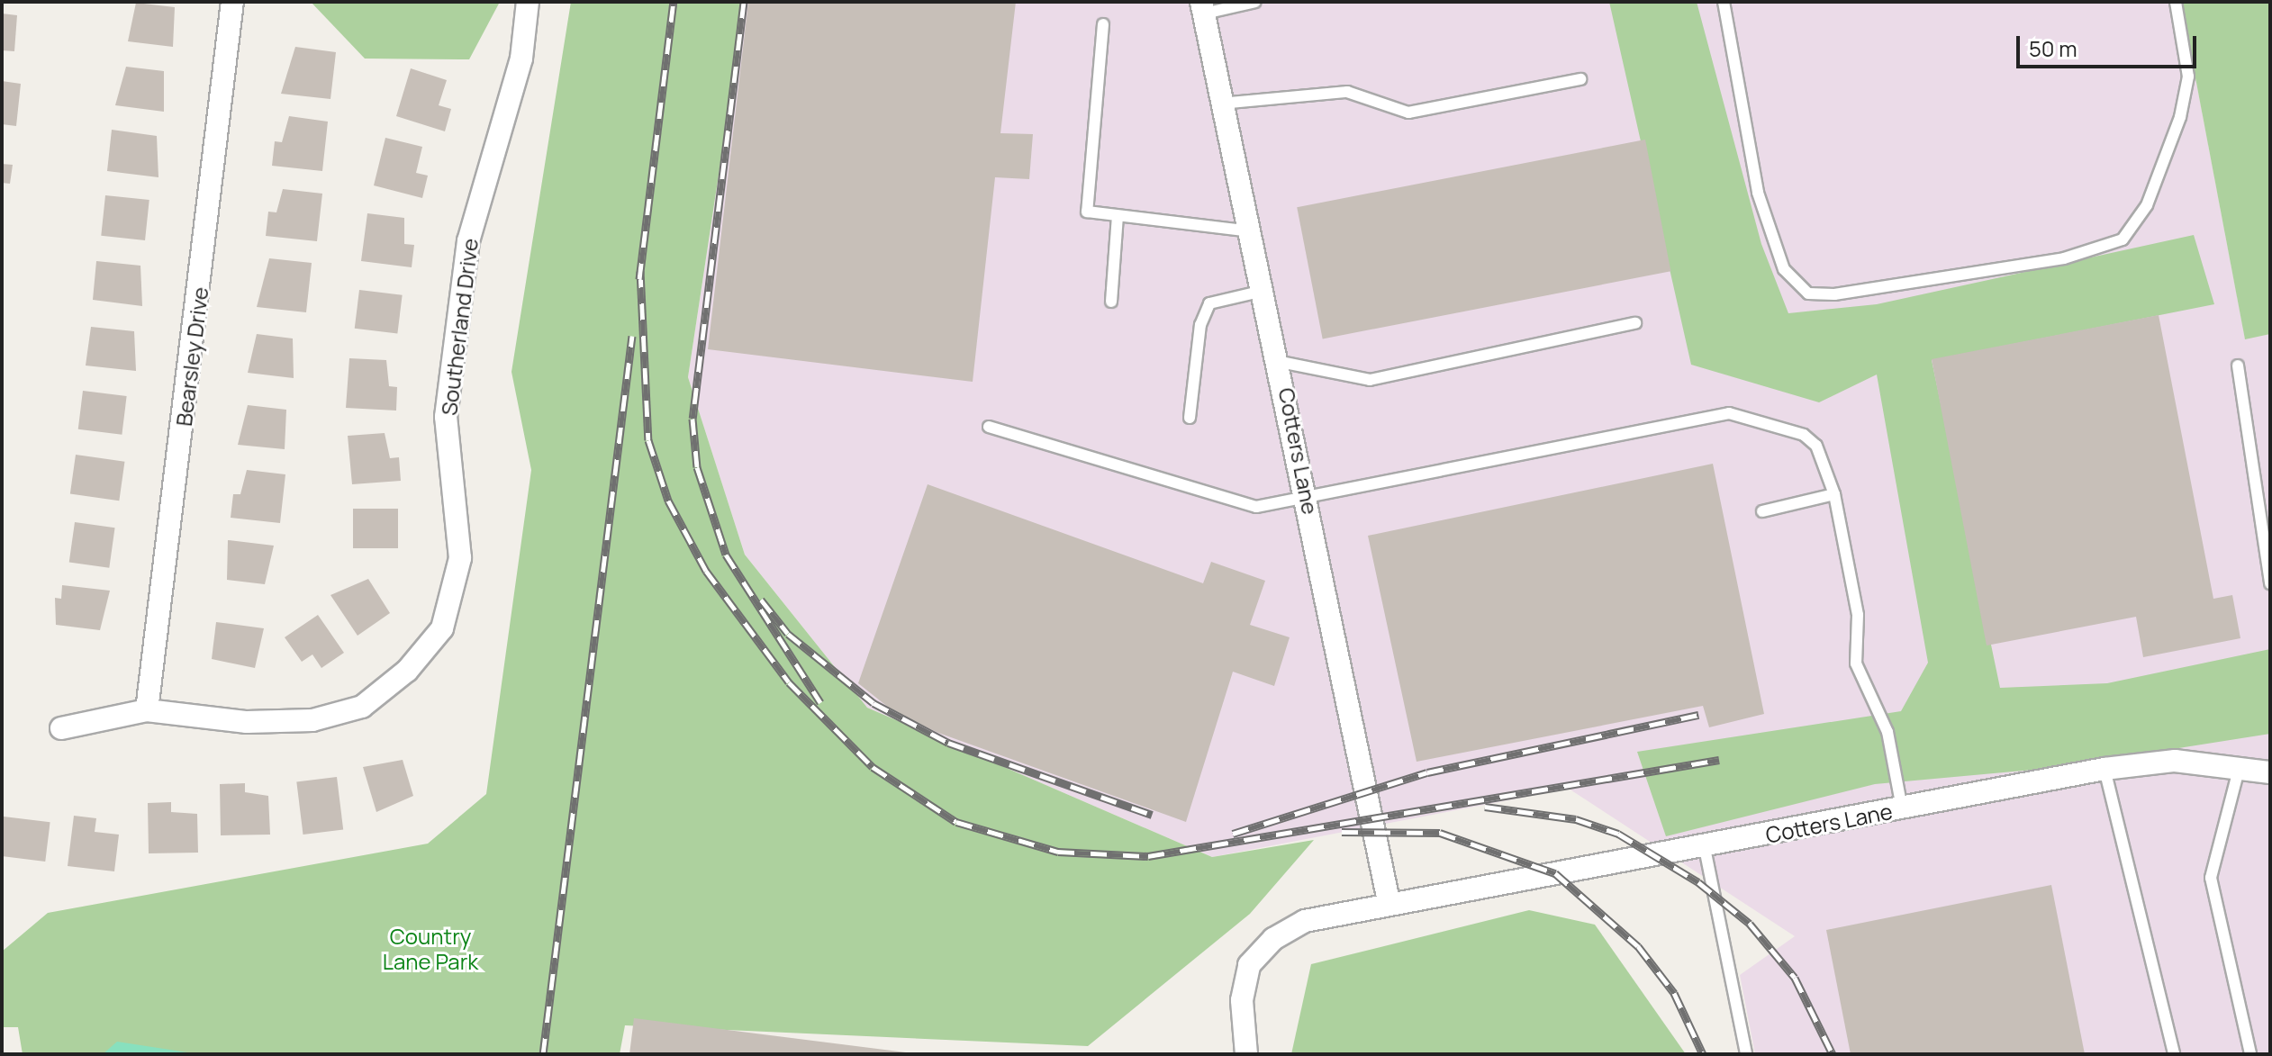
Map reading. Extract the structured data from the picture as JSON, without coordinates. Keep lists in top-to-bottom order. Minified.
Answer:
{"streets":{"street":["Southerland Drive","Bearsley Drive","Cotters Lane"]},"crossings":[["Southerland Drive","Bearsley Drive"]],"parks":["Country Lane Park"],"scale_bar":"50 m"}
